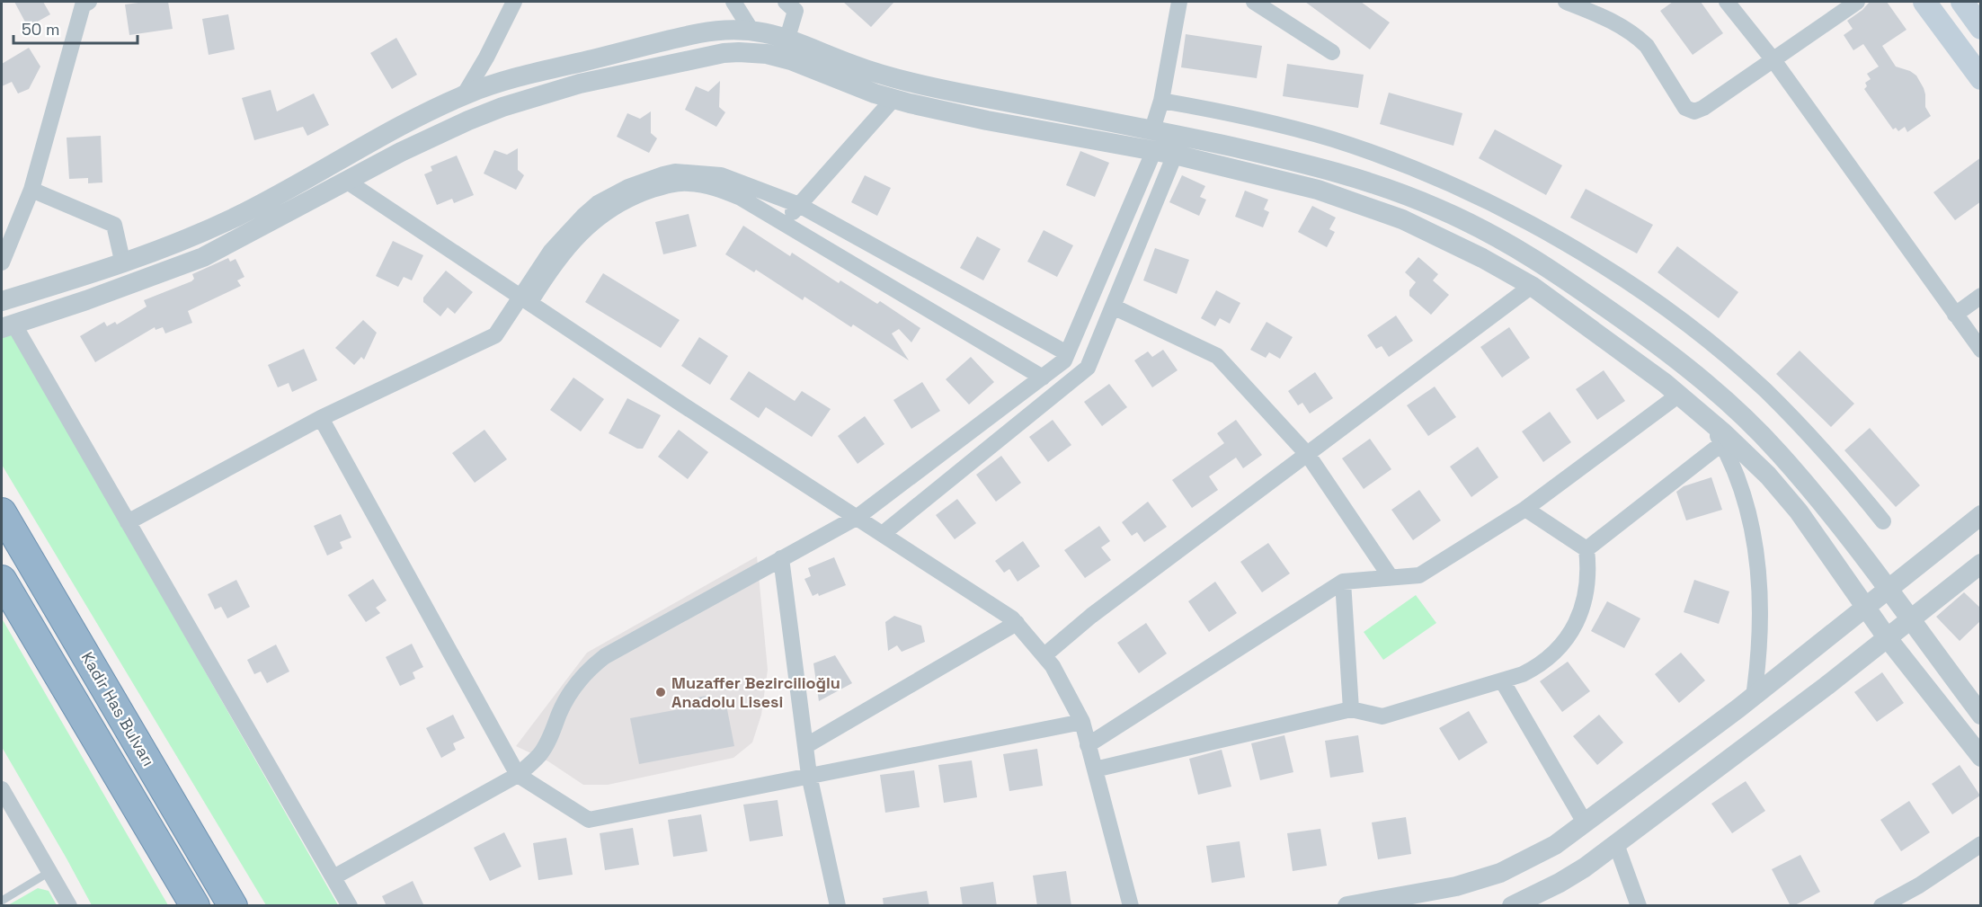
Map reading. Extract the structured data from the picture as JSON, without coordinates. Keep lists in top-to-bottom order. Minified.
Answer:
{"streets":{"highway":["Kadir Has Bulvarı"]},"places":["Muzaffer Bezircilioğlu Anadolu Lisesi"],"scale_bar":"50 m"}
